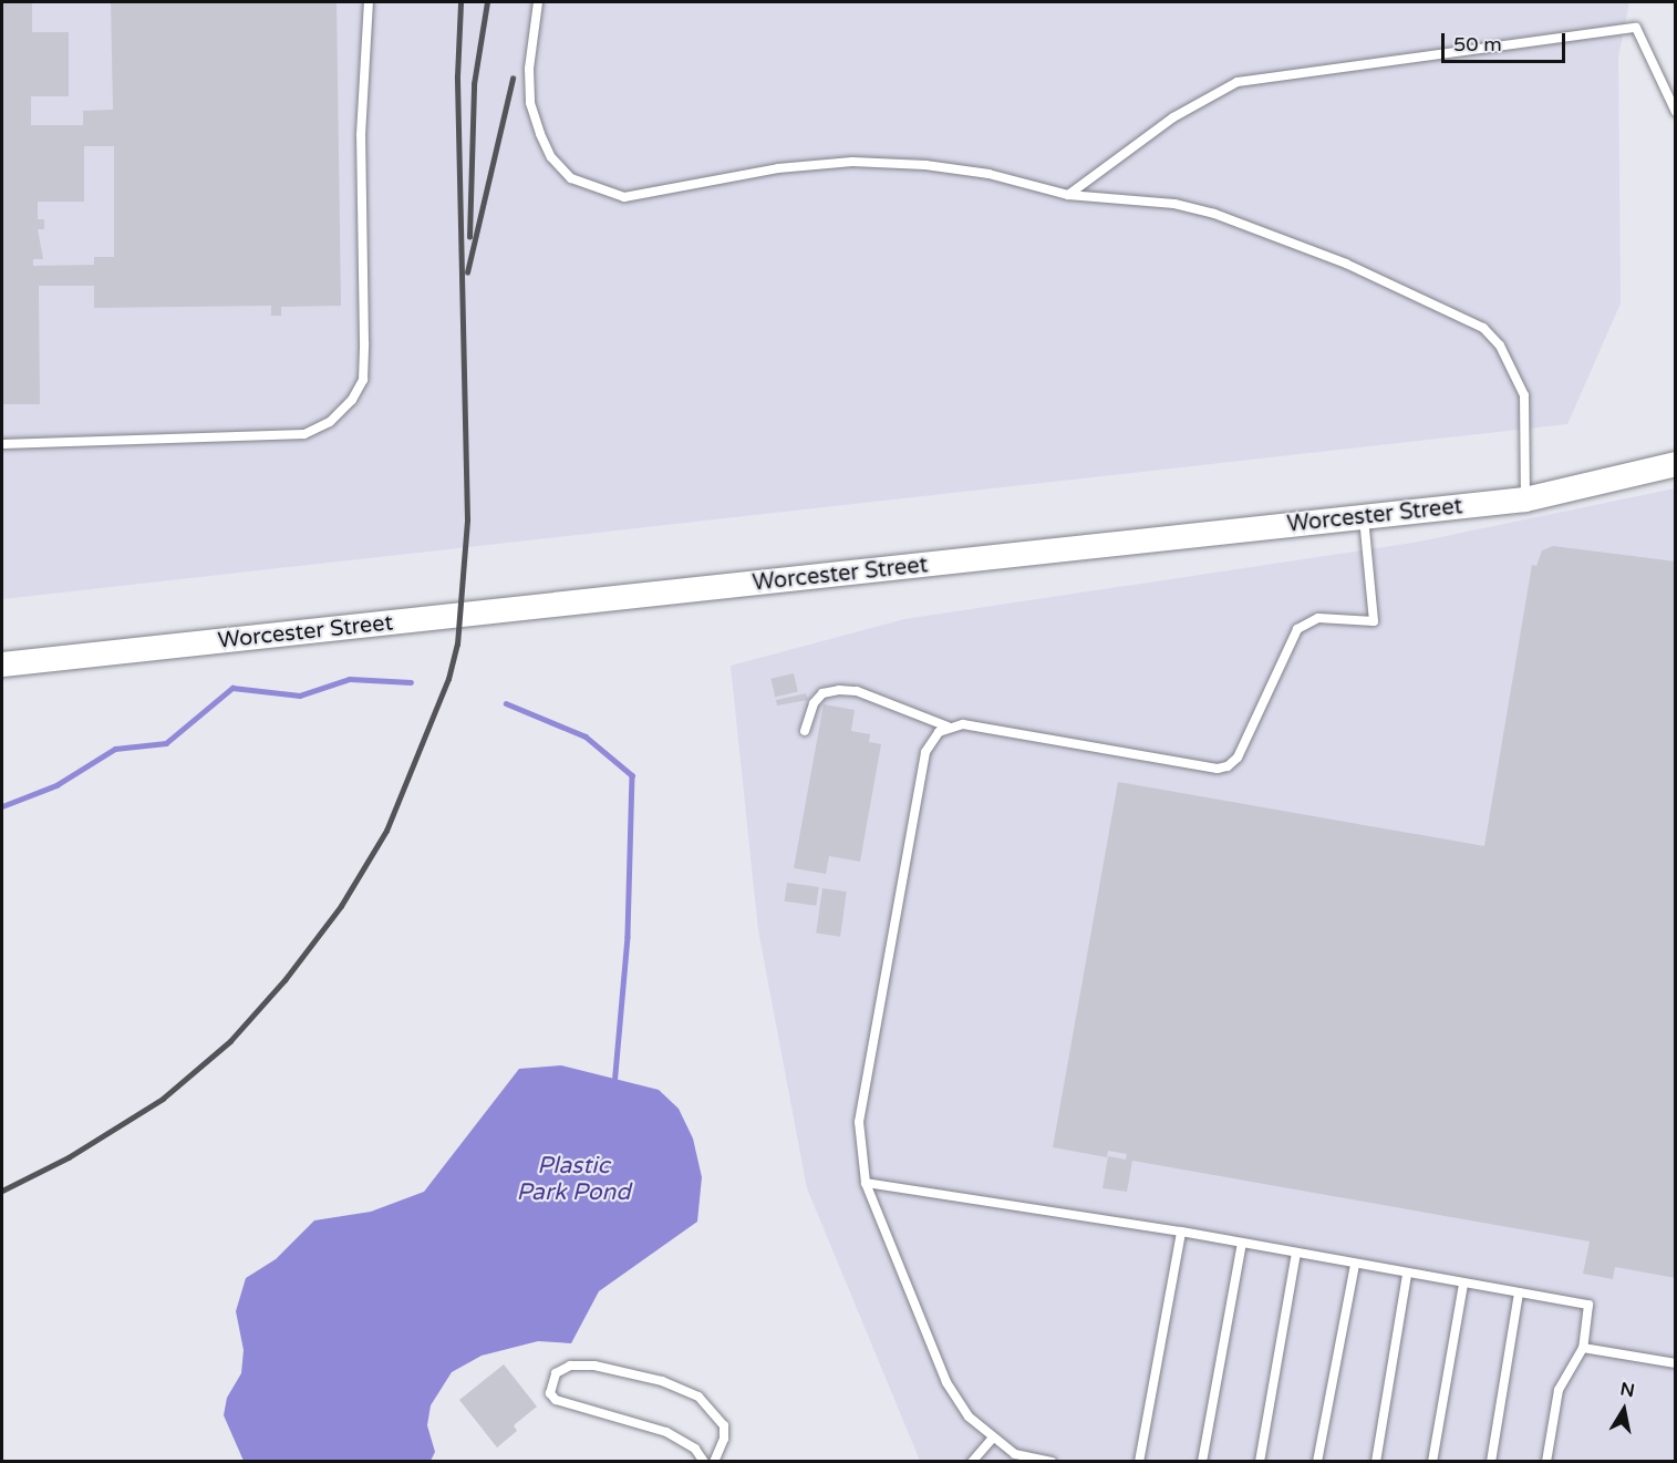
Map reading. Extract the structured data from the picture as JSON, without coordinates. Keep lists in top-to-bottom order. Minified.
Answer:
{"streets":{"main road":["Worcester Street"]},"water":["Plastic Park Pond"],"scale_bar":"50 m","north":"top"}
